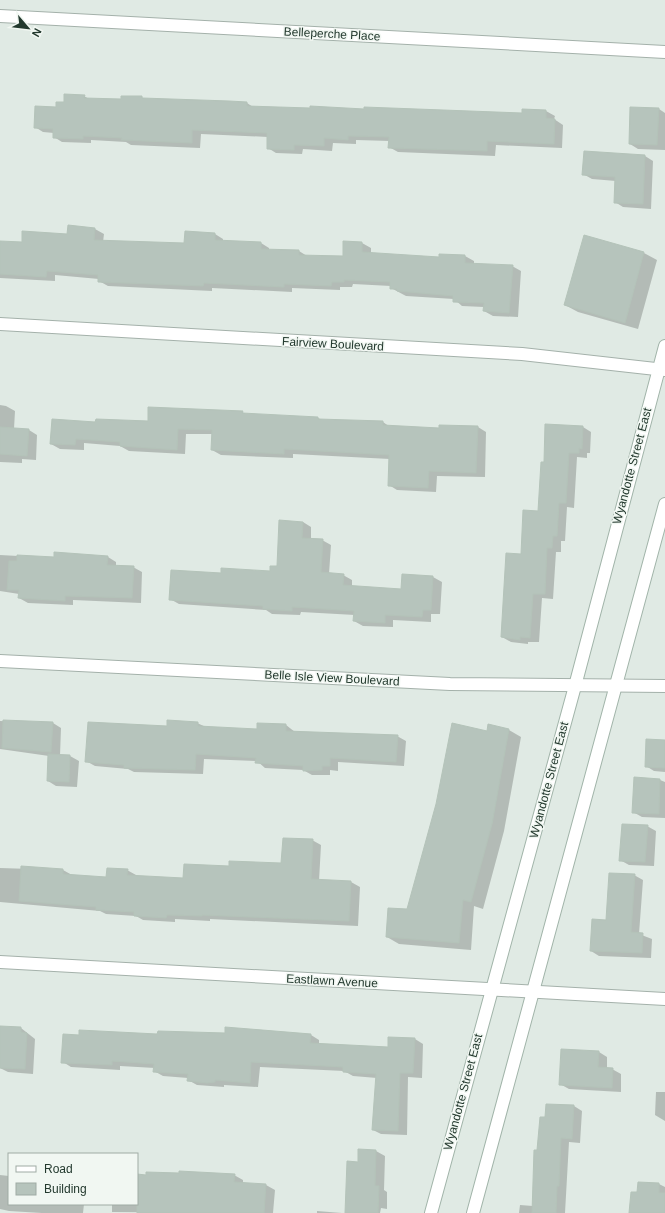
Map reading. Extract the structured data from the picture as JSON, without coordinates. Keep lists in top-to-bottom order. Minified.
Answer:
{"streets":{"street":["Belleperche Place","Fairview Boulevard","Wyandotte Street East","Belle Isle View Boulevard","Eastlawn Avenue"]},"crossings":[["Fairview Boulevard","Wyandotte Street East"],["Wyandotte Street East","Belle Isle View Boulevard"],["Wyandotte Street East","Eastlawn Avenue"]],"legend":["Road","Building"],"north":"bottom right"}
